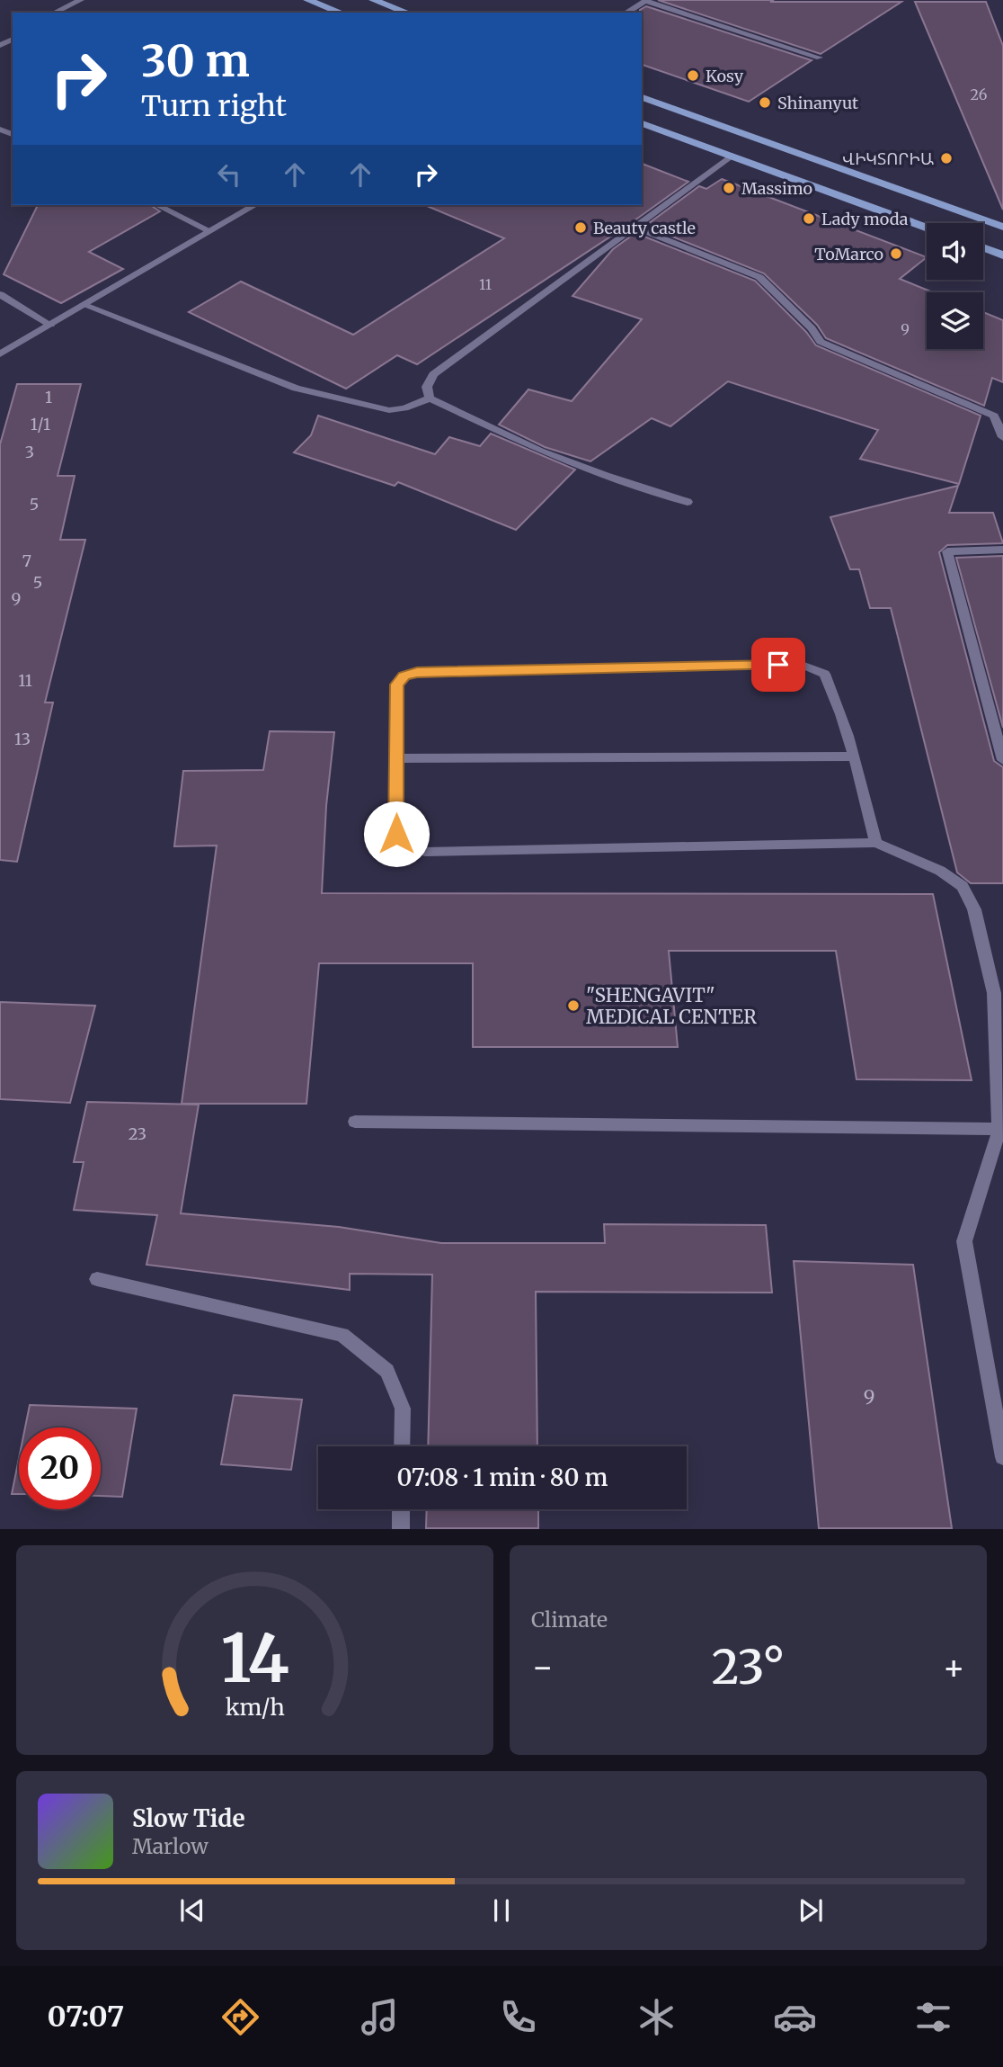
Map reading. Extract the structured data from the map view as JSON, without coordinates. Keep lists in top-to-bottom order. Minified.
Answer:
{"places":["Kosy","Shinanyut","ՎԻԿՏՈՐԻԱ","Massimo","Lady moda","Beauty castle","ToMarco","\"SHENGAVIT\" MEDICAL CENTER"],"house_numbers":["26","11","9","1","1/1","3","5","7","5","9","11","13","23","9"],"page":{"turn":["30 m","Turn right"],"limit":"20","trip":"07:08 · 1 min · 80 m","tile":"Climate","heat":["−","23°","+"],"song":["Slow Tide","Marlow"],"tabs":"07:07","gauge":["14","km/h"]}}
